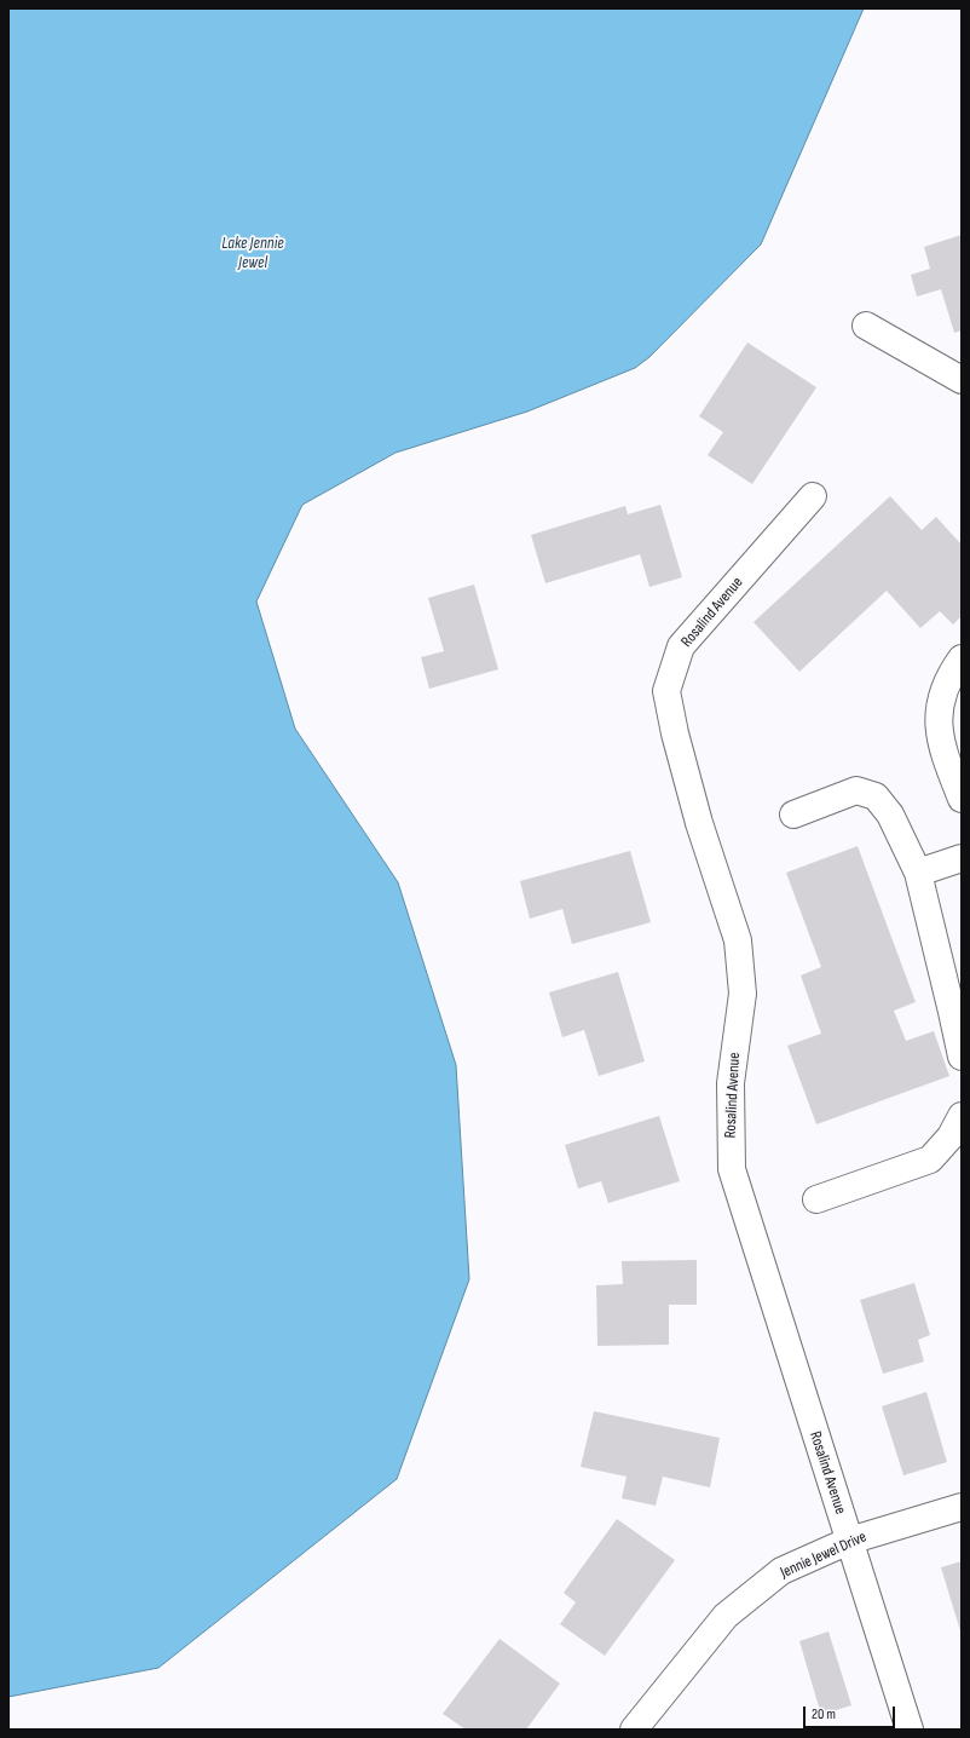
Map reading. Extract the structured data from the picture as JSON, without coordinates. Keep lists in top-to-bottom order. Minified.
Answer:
{"streets":{"street":["Rosalind Avenue","Jennie Jewel Drive"]},"crossings":[["Rosalind Avenue","Jennie Jewel Drive"]],"water":["Lake Jennie Jewel"],"scale_bar":"20 m"}
